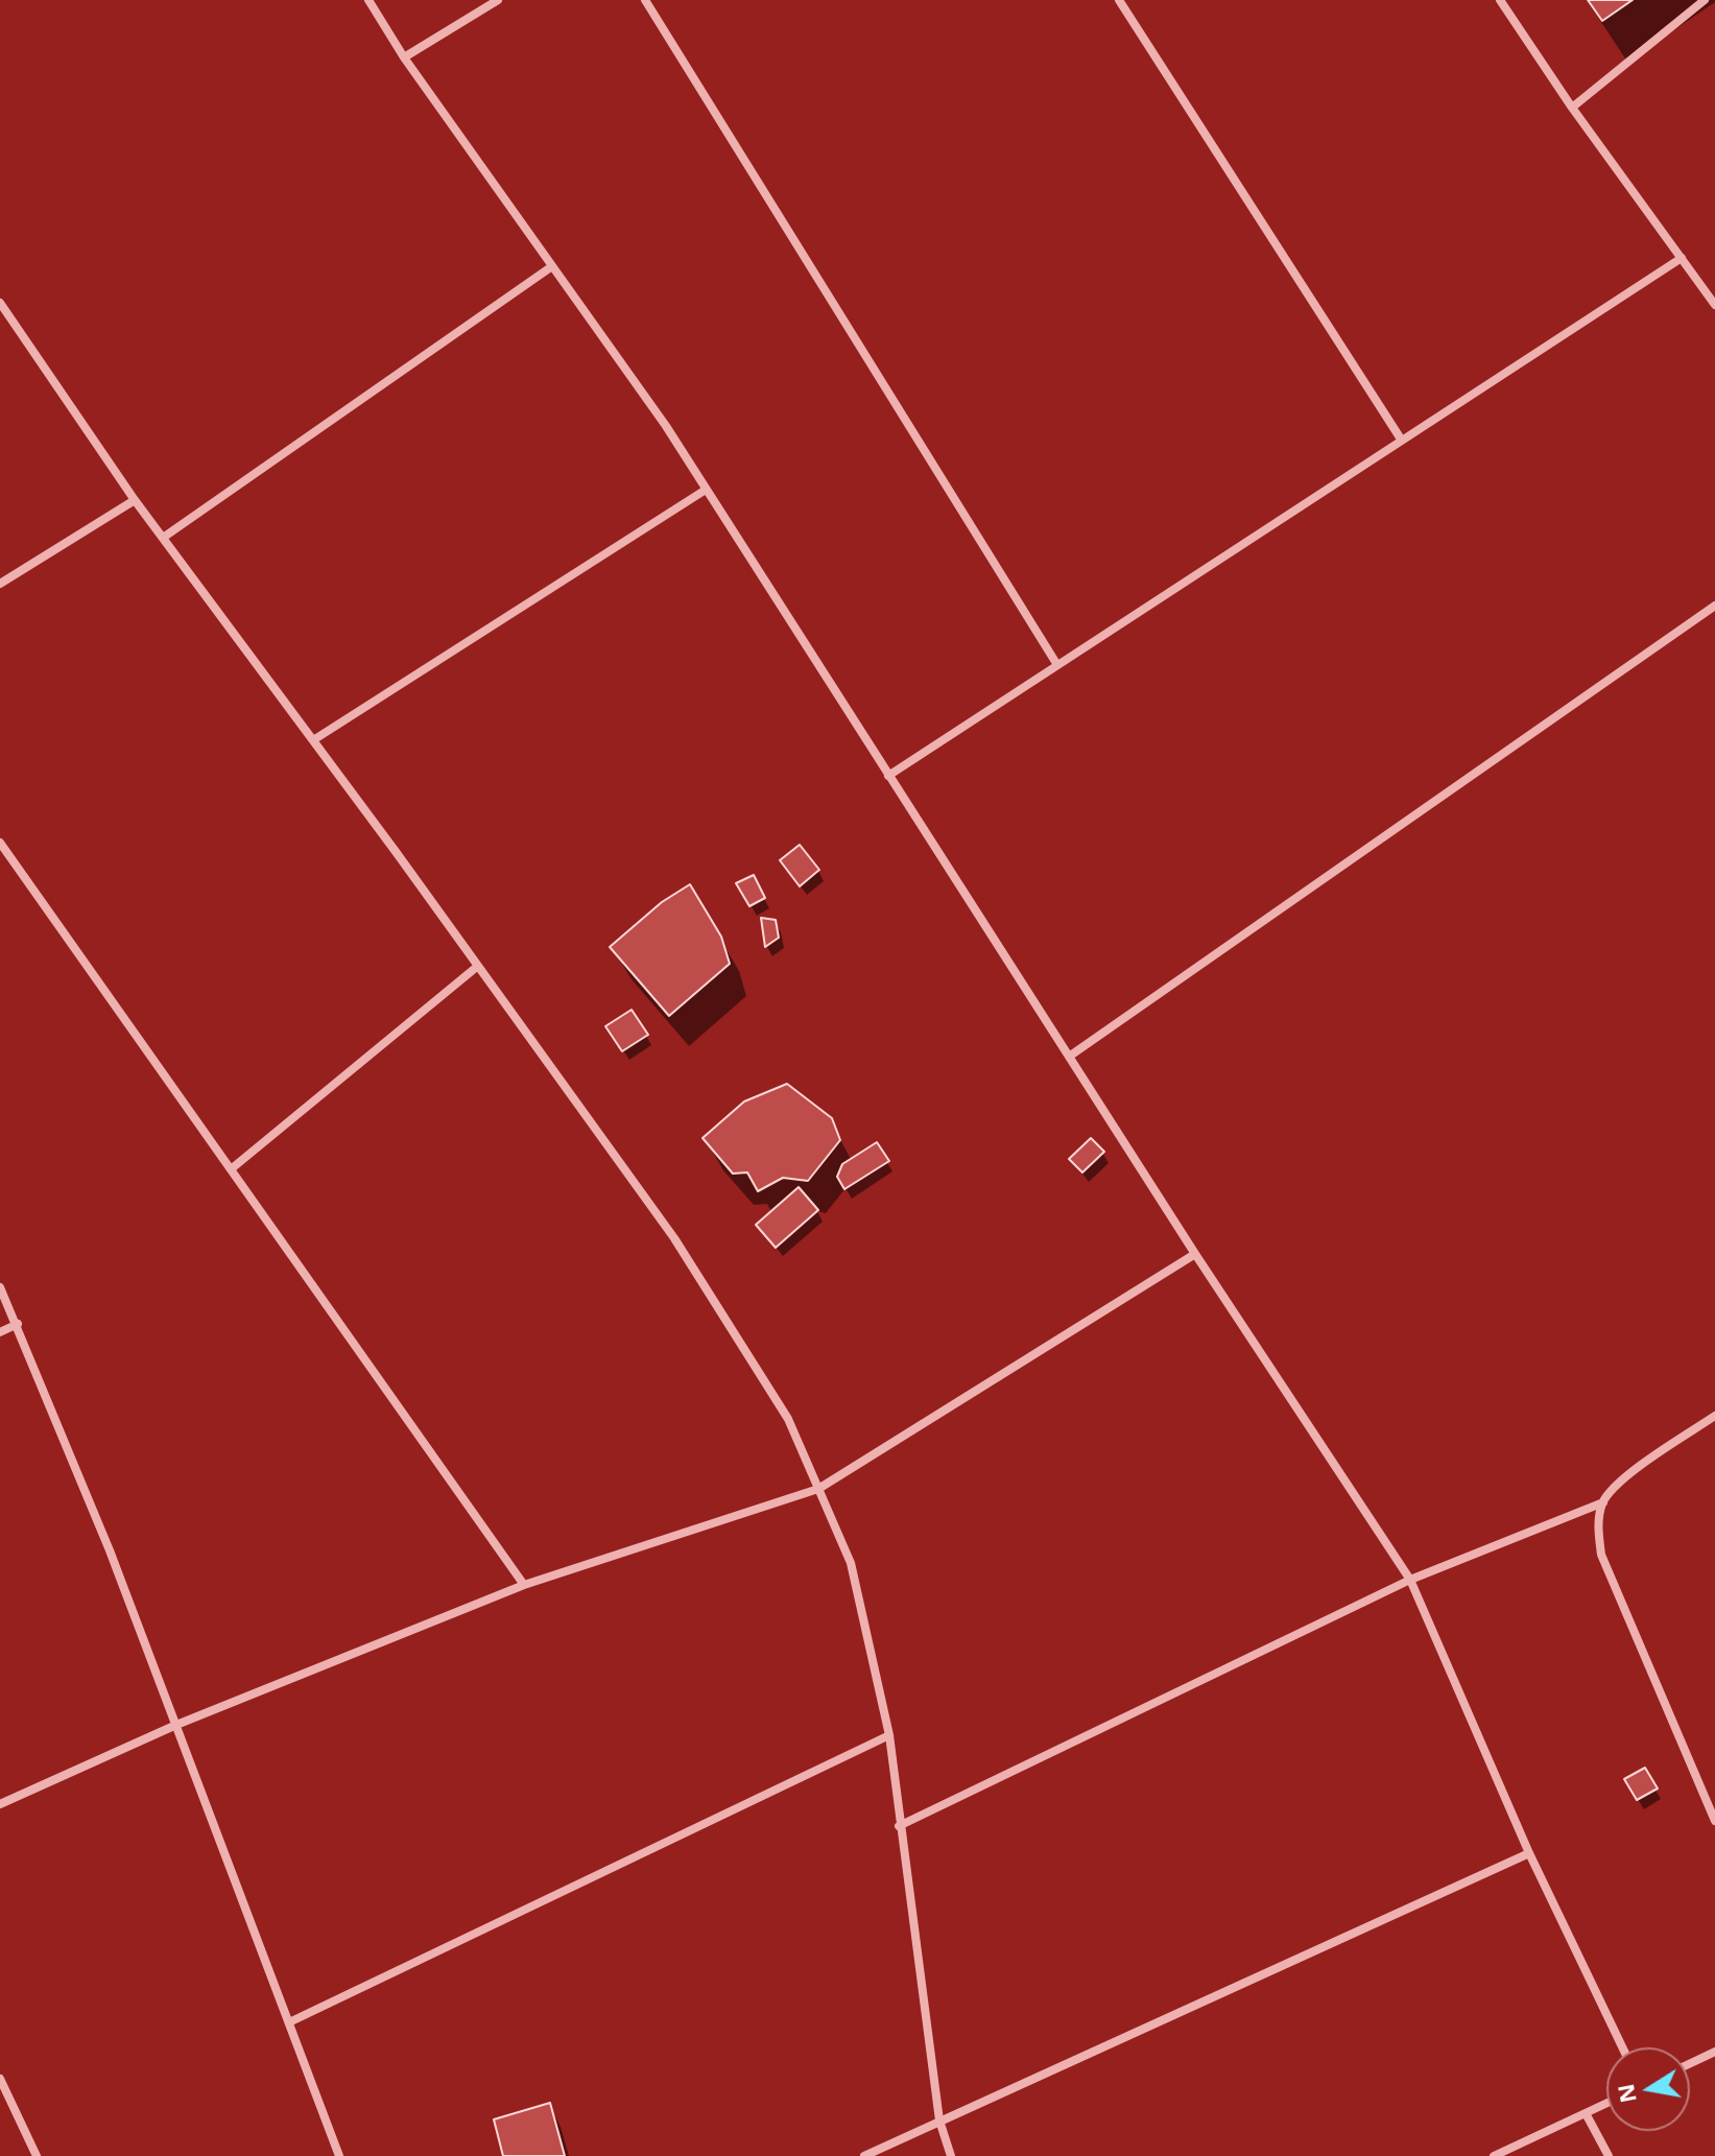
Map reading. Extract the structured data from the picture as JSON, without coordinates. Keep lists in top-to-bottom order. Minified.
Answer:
{"north":"left"}
